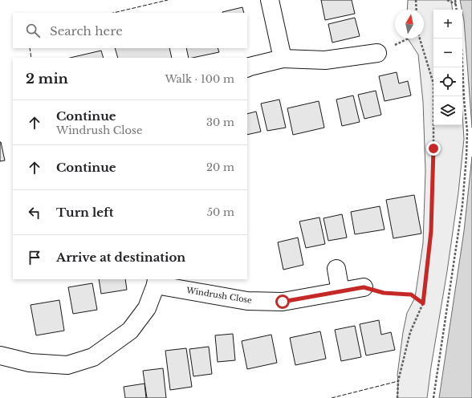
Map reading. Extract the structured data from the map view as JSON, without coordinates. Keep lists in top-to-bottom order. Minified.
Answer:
{"streets":{"street":["Windrush Close"]},"north":"top","page":{"map_buttons":["+","−"],"search":"Search here","heading":["2 min","Walk · 100 m"],"list":[["Continue","Windrush Close","30 m"],["Continue","20 m"],["Turn left","50 m"],"Arrive at destination"]}}
